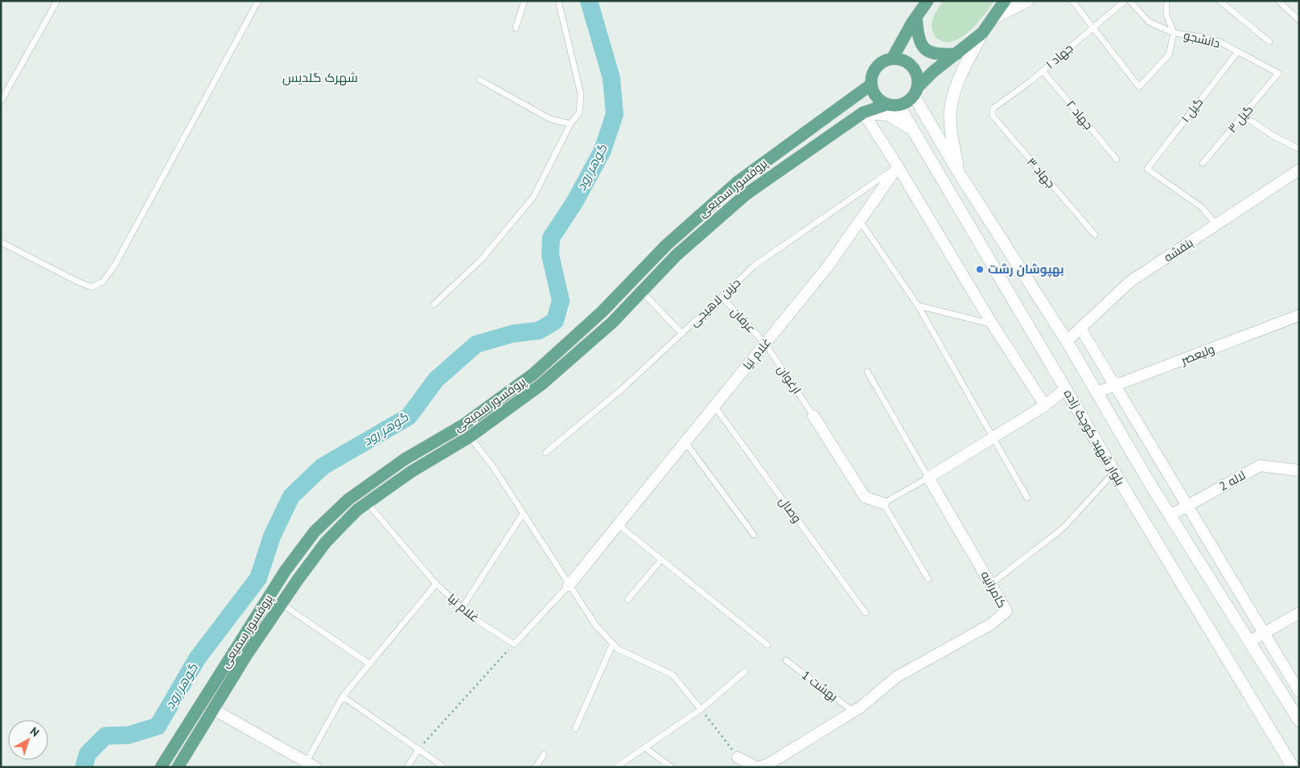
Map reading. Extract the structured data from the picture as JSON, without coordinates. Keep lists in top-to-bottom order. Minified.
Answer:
{"streets":{"main road":["پروفسور سمیعی","بلوار شهید کوچک زاده"],"street":["بنفشه","غلام نیا","ولیعصر","لاله 2","کامرانیه"],"lane":["دانشجو","جهاد ۱","گیل ۱","جهاد ۲","گیل ۳","جهاد ۳","حزین لاهیجی","عرفان","ارغوان","وصال","بهشت 1"]},"crossings":[["دانشجو","گیل ۱"],["دانشجو","گیل ۳"],["جهاد ۱","جهاد ۲"],["جهاد ۱","جهاد ۳"],["گیل ۱","بنفشه"],["پروفسور سمیعی","غلام نیا"],["پروفسور سمیعی","بلوار شهید کوچک زاده"],["بنفشه","بلوار شهید کوچک زاده"],["حزین لاهیجی","عرفان"],["حزین لاهیجی","غلام نیا"],["عرفان","غلام نیا"],["عرفان","ارغوان"],["غلام نیا","ارغوان"],["غلام نیا","وصال"],["ولیعصر","بلوار شهید کوچک زاده"],["بلوار شهید کوچک زاده","لاله 2"],["کامرانیه","بهشت 1"]],"districts":["شهرک گلدیس"],"water":["گوهر رود"],"places":["بهپوشان رشت"],"north":"top right"}
